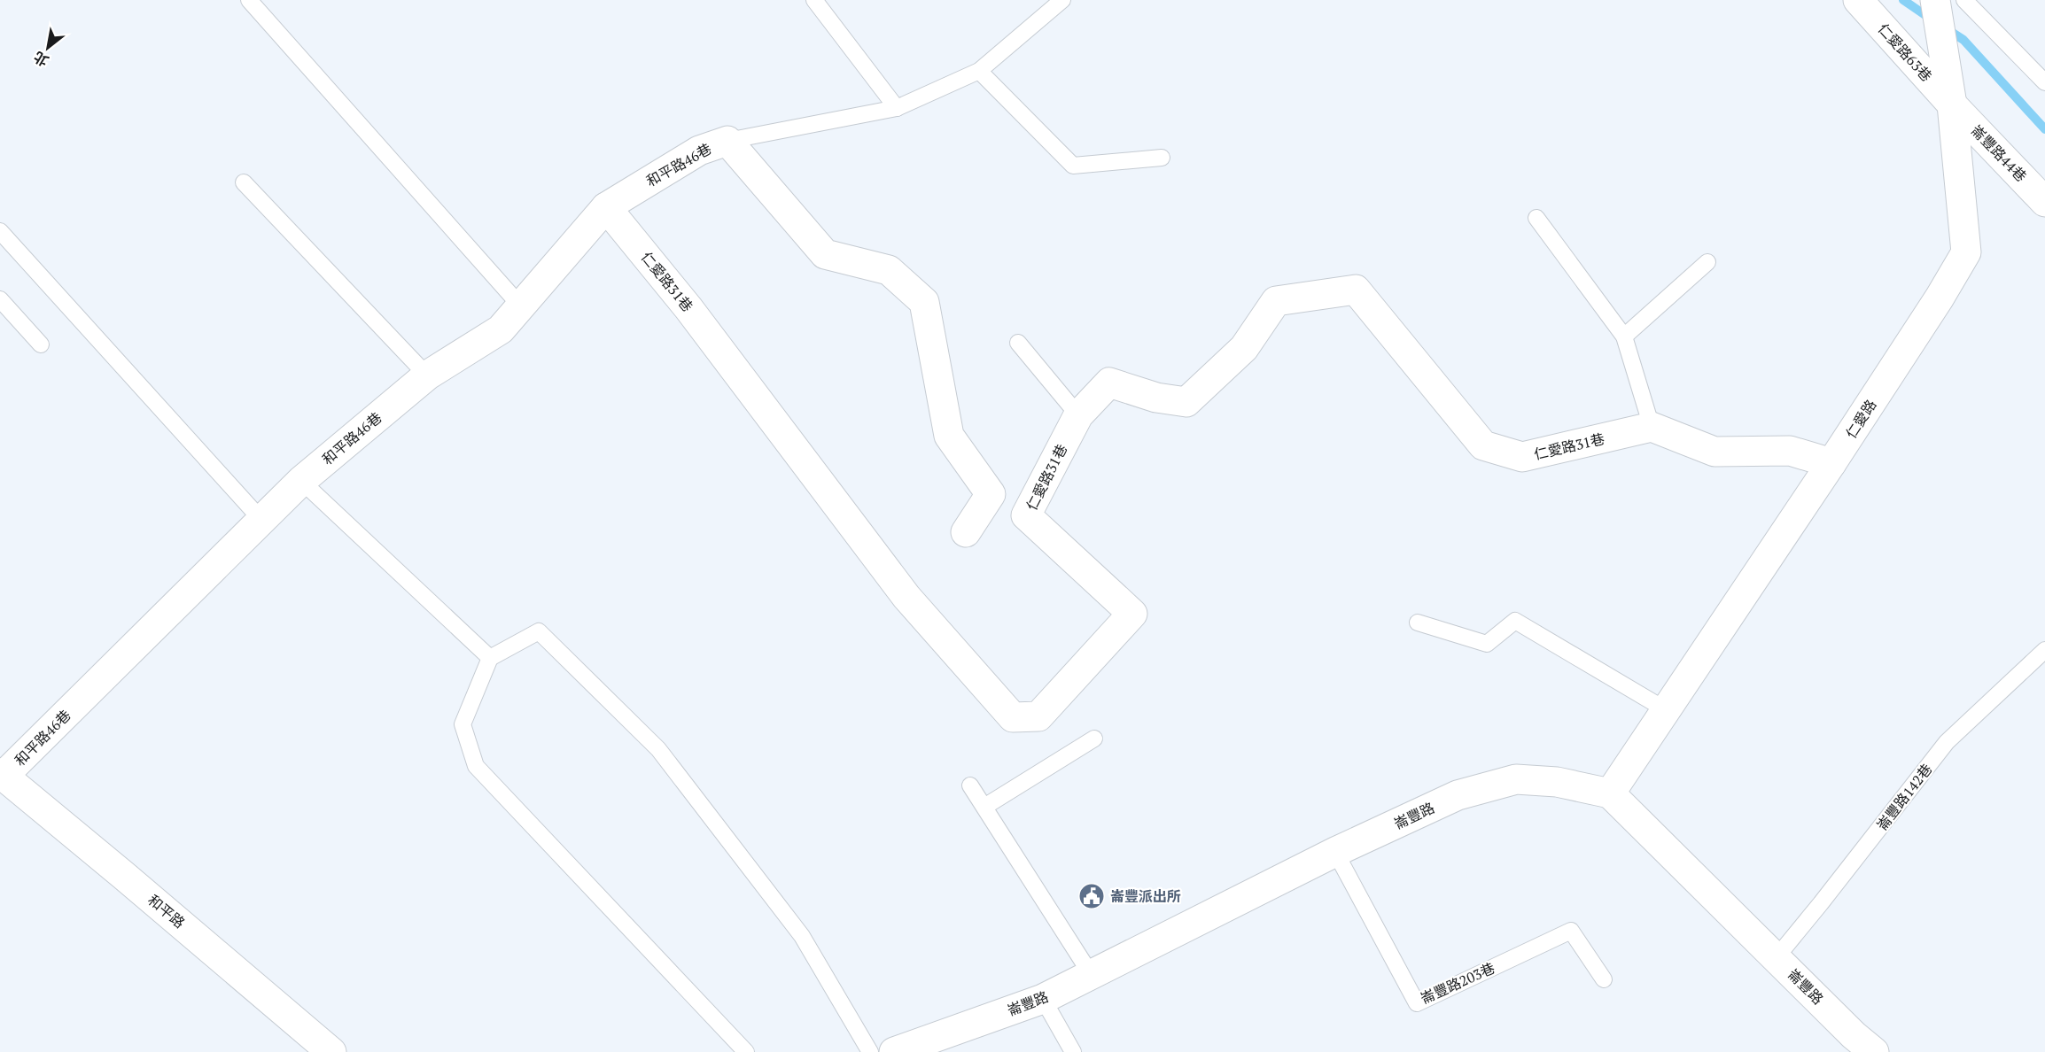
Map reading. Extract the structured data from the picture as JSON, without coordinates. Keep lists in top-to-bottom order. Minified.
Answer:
{"streets":{"street":["仁愛路63巷","崙豐路44巷","和平路46巷","仁愛路31巷","仁愛路","崙豐路","和平路"],"lane":["崙豐路142巷","崙豐路203巷"]},"crossings":[["仁愛路63巷","崙豐路44巷"],["仁愛路63巷","仁愛路"],["崙豐路44巷","仁愛路"],["和平路46巷","仁愛路31巷"],["和平路46巷","和平路"],["仁愛路","崙豐路"],["崙豐路142巷","崙豐路"],["崙豐路","崙豐路203巷"]],"places":{"public building":["崙豐派出所"]},"north":"bottom left"}
